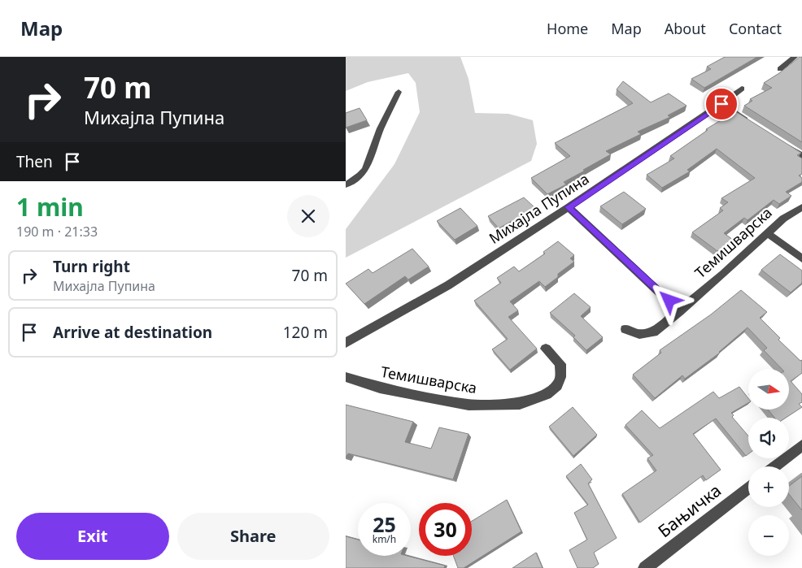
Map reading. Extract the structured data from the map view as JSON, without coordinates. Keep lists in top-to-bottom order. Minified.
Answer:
{"streets":{"street":["Михајла Пупина","Темишварска","Бањичка"]},"north":"right","page":{"header":"Map","nav":["Home","Map","About","Contact"],"turn":["70 m","Михајла Пупина"],"then":"Then","heading":["1 min","190 m · 21:33"],"list":[{"name":"Turn right","note":"Михајла Пупина","value":"70 m"},{"name":"Arrive at destination","value":"120 m"}],"map_buttons":["+","−"],"speed":"25 km/h","limit":"30","buttons":["Exit","Share"]}}
